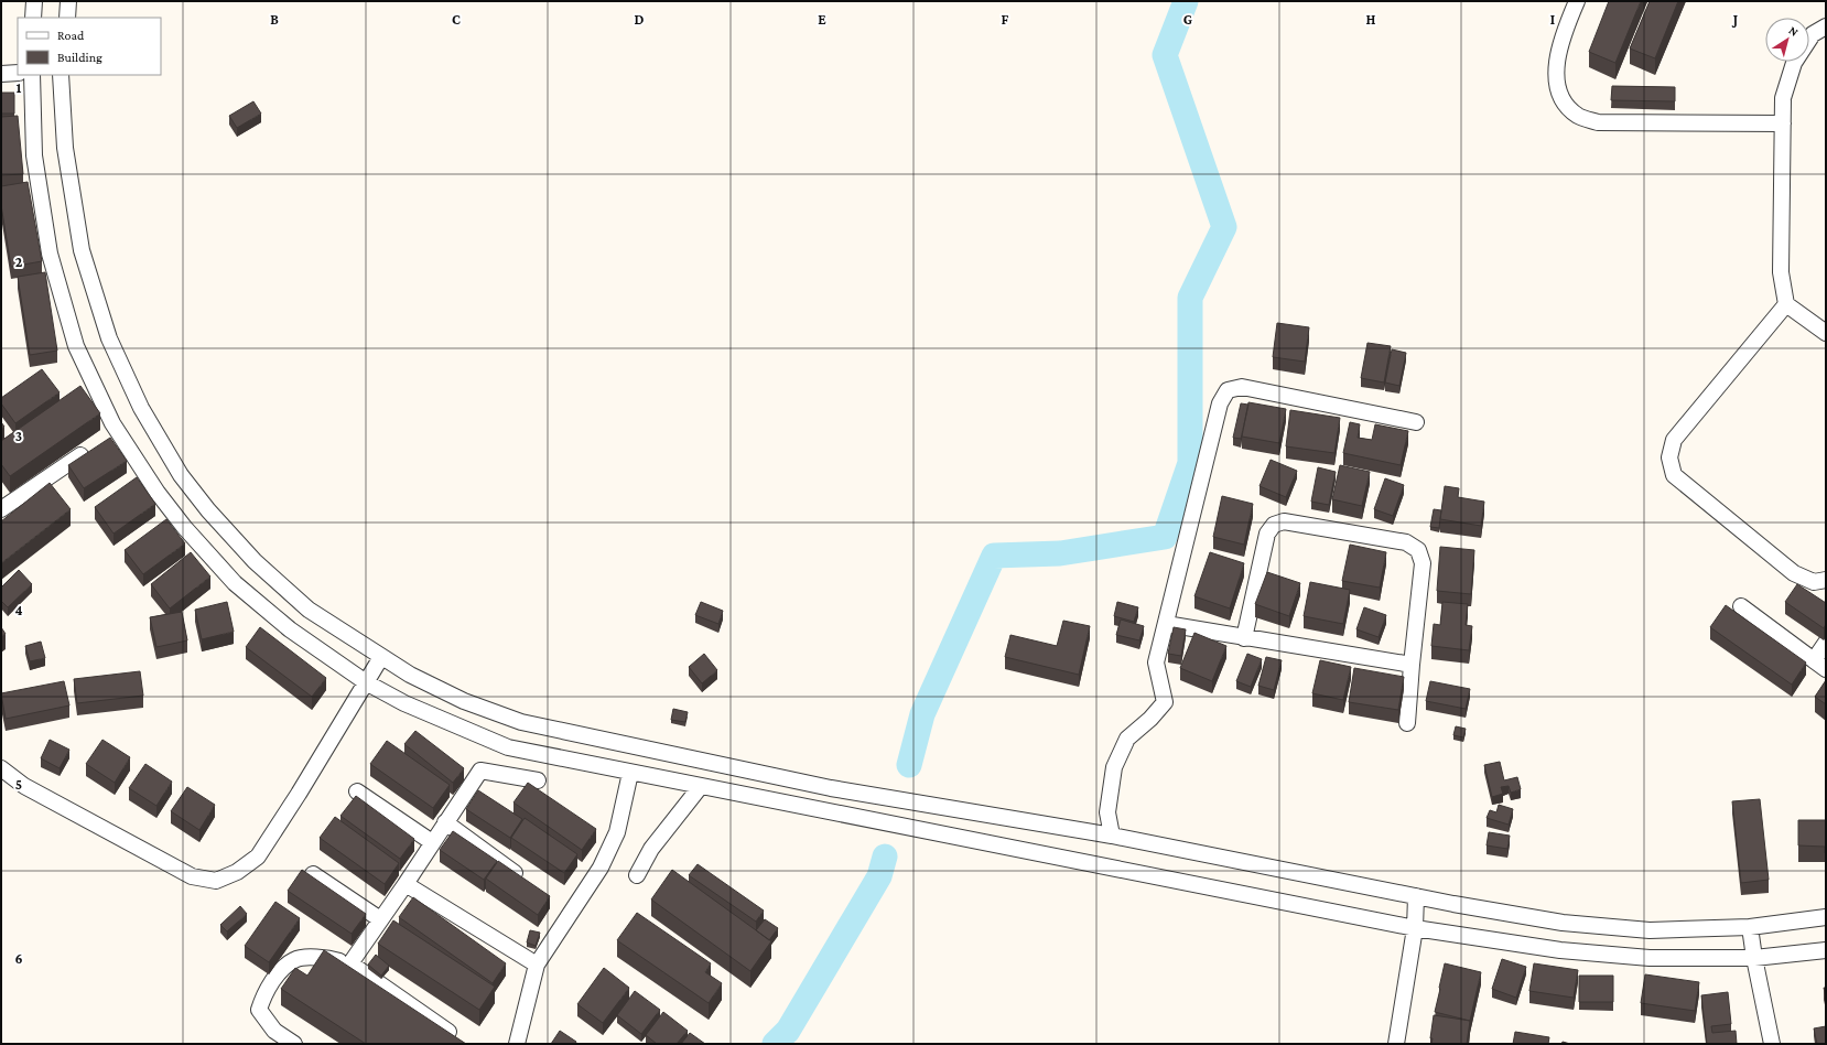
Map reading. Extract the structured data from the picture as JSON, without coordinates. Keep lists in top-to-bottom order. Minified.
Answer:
{"legend":["Road","Building"],"north":"top right","grid":{"columns":["B","C","D","E","F","G","H","I","J"],"rows":["1","2","3","4","5","6"]}}
